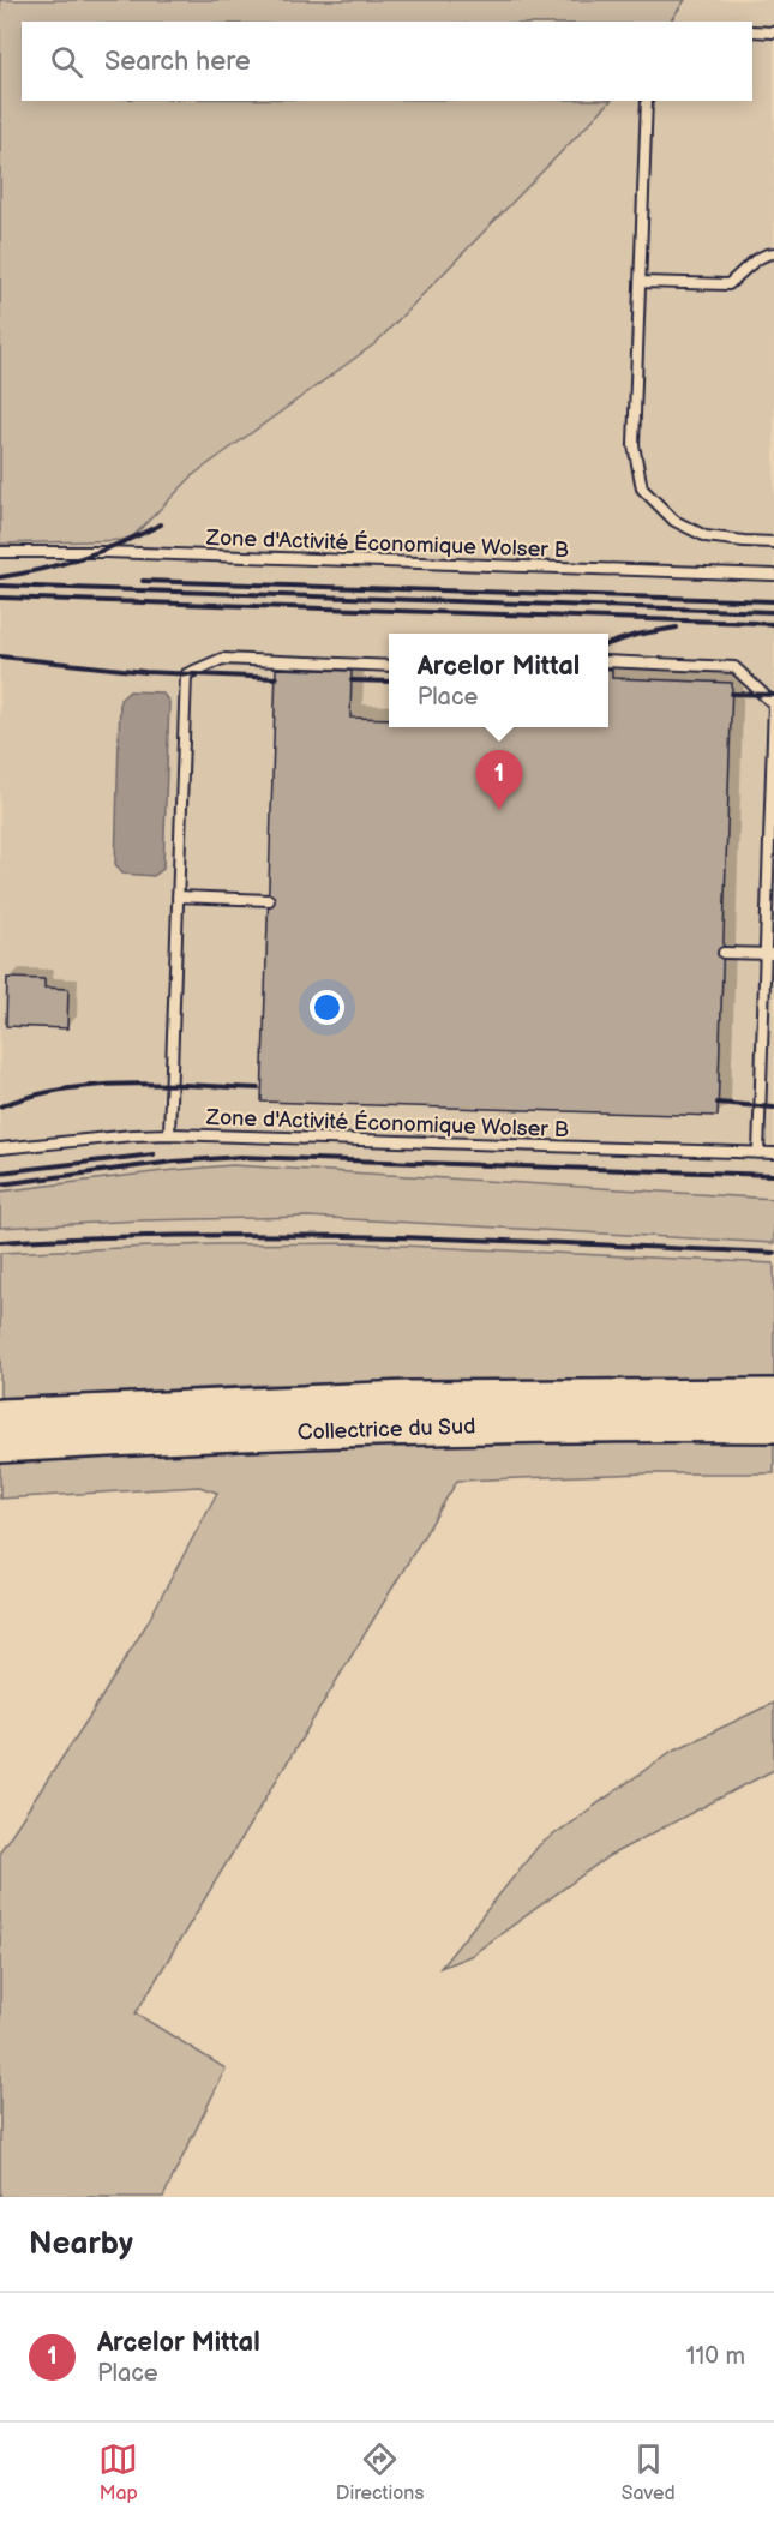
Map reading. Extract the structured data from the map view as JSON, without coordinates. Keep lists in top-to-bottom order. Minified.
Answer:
{"streets":{"highway":["Collectrice du Sud"],"lane":["Zone d'Activité Économique Wolser B"]},"page":{"search":"Search here","popup":["Arcelor Mittal","Place"],"pins":"1","heading":"Nearby","list":[{"mark":"1","name":"Arcelor Mittal","note":"Place","value":"110 m"}],"nav":["Map","Directions","Saved"]}}
